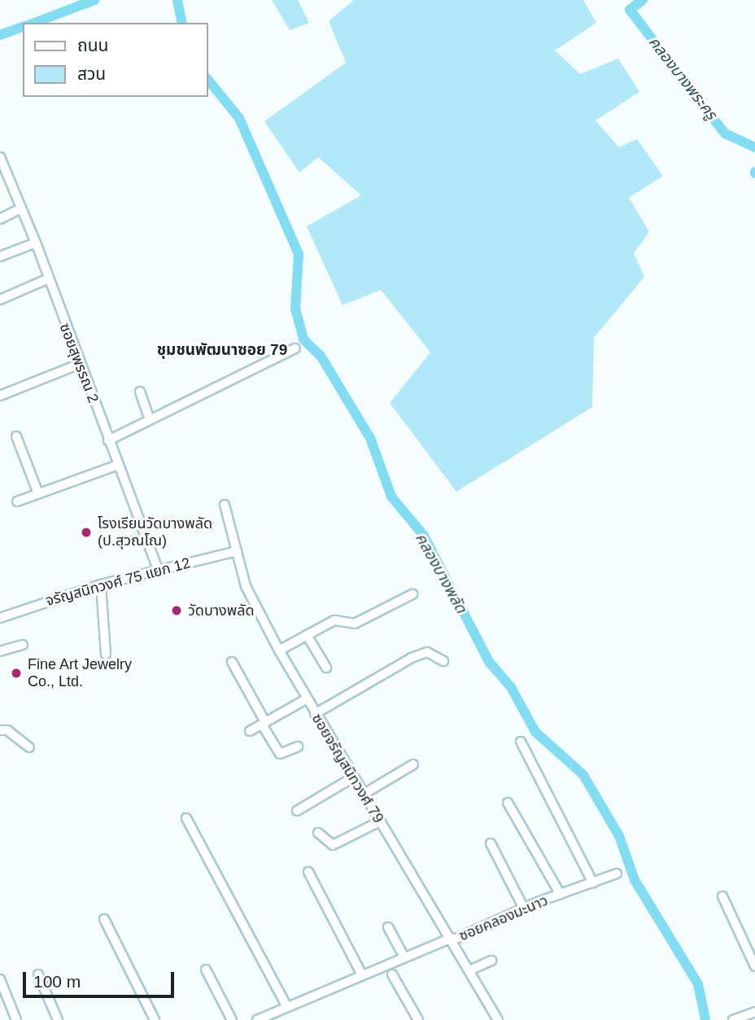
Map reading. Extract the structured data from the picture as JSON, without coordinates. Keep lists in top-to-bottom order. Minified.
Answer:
{"streets":{"street":["ซอยสุพรรณ 2","จรัญสนิทวงศ์ 75 แยก 12","ซอยจรัญสนิทวงศ์ 79","ซอยคลองมะนาว"]},"crossings":[["ซอยสุพรรณ 2","จรัญสนิทวงศ์ 75 แยก 12"],["จรัญสนิทวงศ์ 75 แยก 12","ซอยจรัญสนิทวงศ์ 79"],["ซอยจรัญสนิทวงศ์ 79","ซอยคลองมะนาว"]],"districts":["ชุมชนพัฒนาซอย 79"],"water":["คลองบางพระครู","คลองบางพลัด"],"places":["โรงเรียนวัดบางพลัด (ป.สุวณโณ)","วัดบางพลัด","Fine Art Jewelry Co., Ltd."],"legend":["ถนน","สวน"],"scale_bar":"100 m"}
